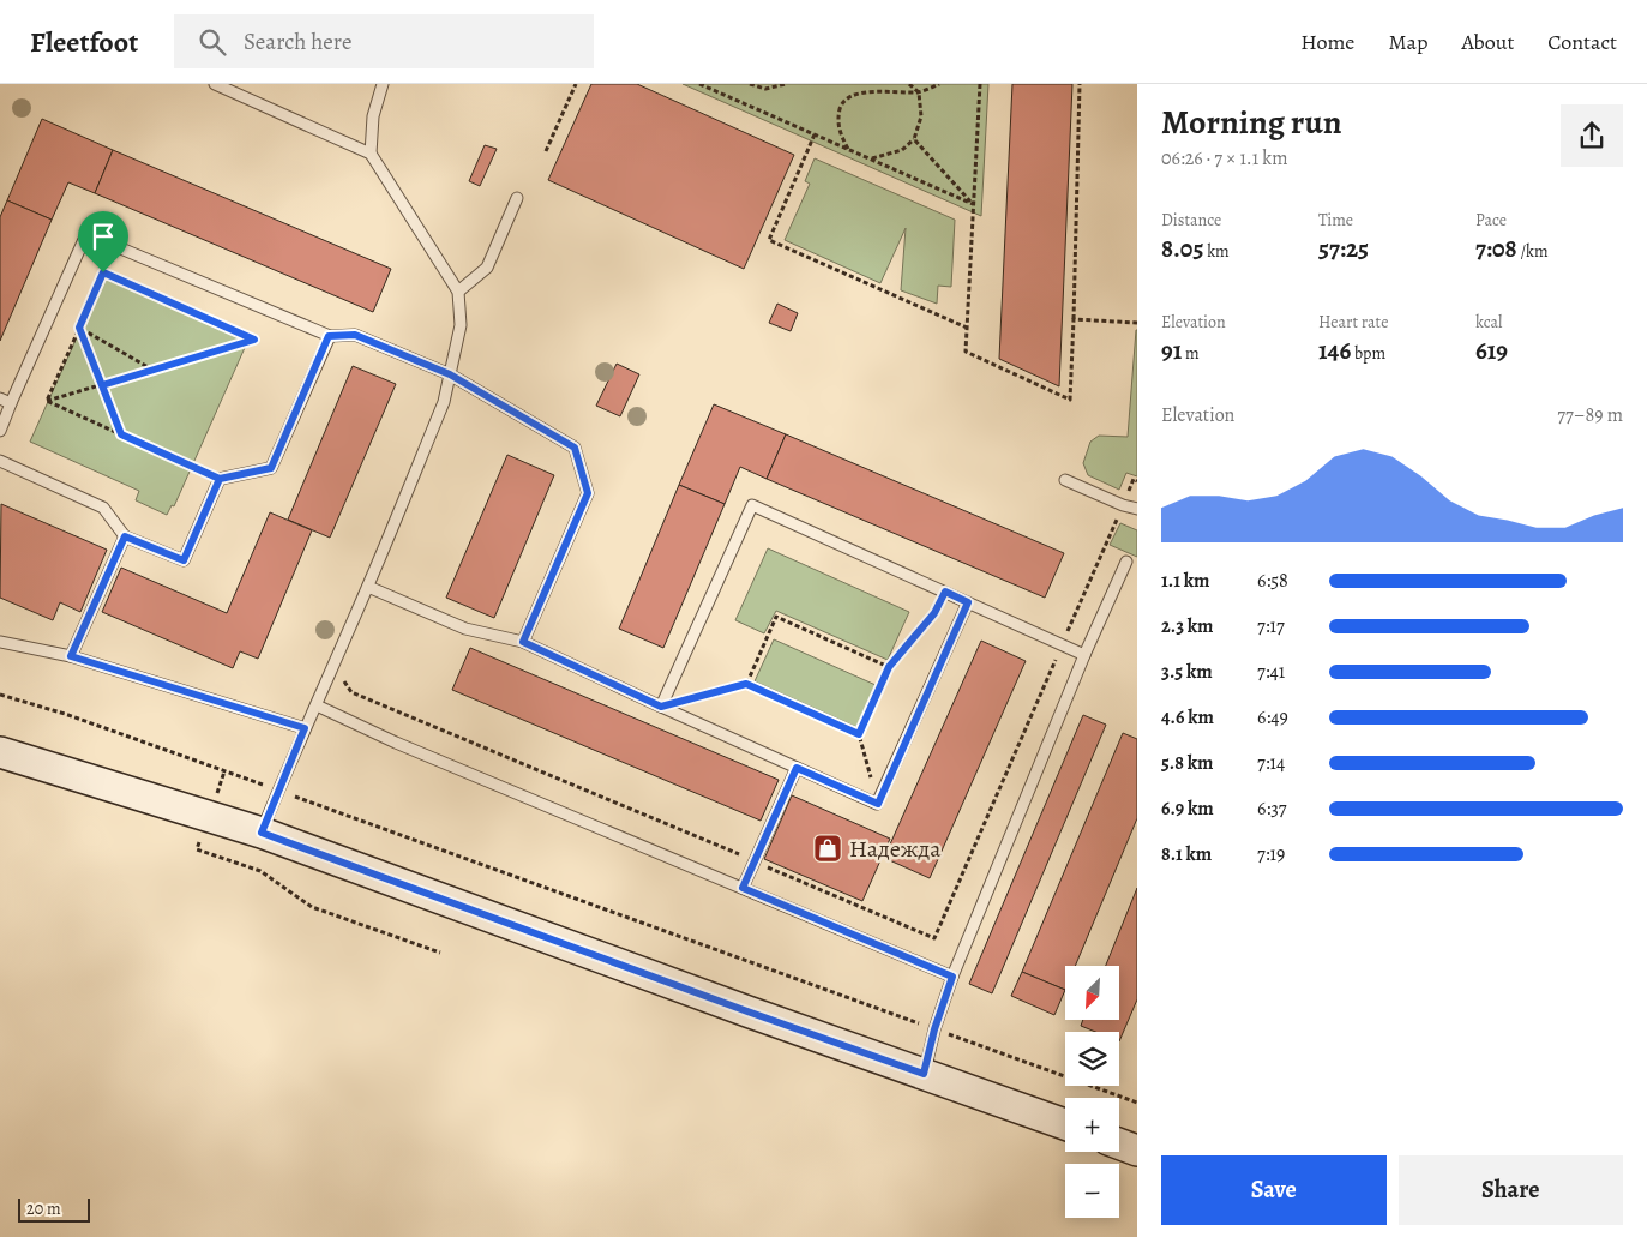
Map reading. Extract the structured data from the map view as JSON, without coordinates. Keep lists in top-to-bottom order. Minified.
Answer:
{"places":{"shop":["Надежда"]},"scale_bar":"20 m","north":"bottom left","page":{"header":"Fleetfoot","search":"Search here","nav":["Home","Map","About","Contact"],"heading":["Morning run","06:26 · 7 × 1.1 km"],"stats":[["Distance","8.05 km"],["Time","57:25"],["Pace","7:08 /km"],["Elevation","91 m"],["Heart rate","146 bpm"],["kcal","619"]],"chart":["Elevation","77–89 m"],"list":[{"name":"1.1 km","note":"6:58"},{"name":"2.3 km","note":"7:17"},{"name":"3.5 km","note":"7:41"},{"name":"4.6 km","note":"6:49"},{"name":"5.8 km","note":"7:14"},{"name":"6.9 km","note":"6:37"},{"name":"8.1 km","note":"7:19"}],"map_buttons":["+","−"],"buttons":["Save","Share"],"scale":"20 m"}}
